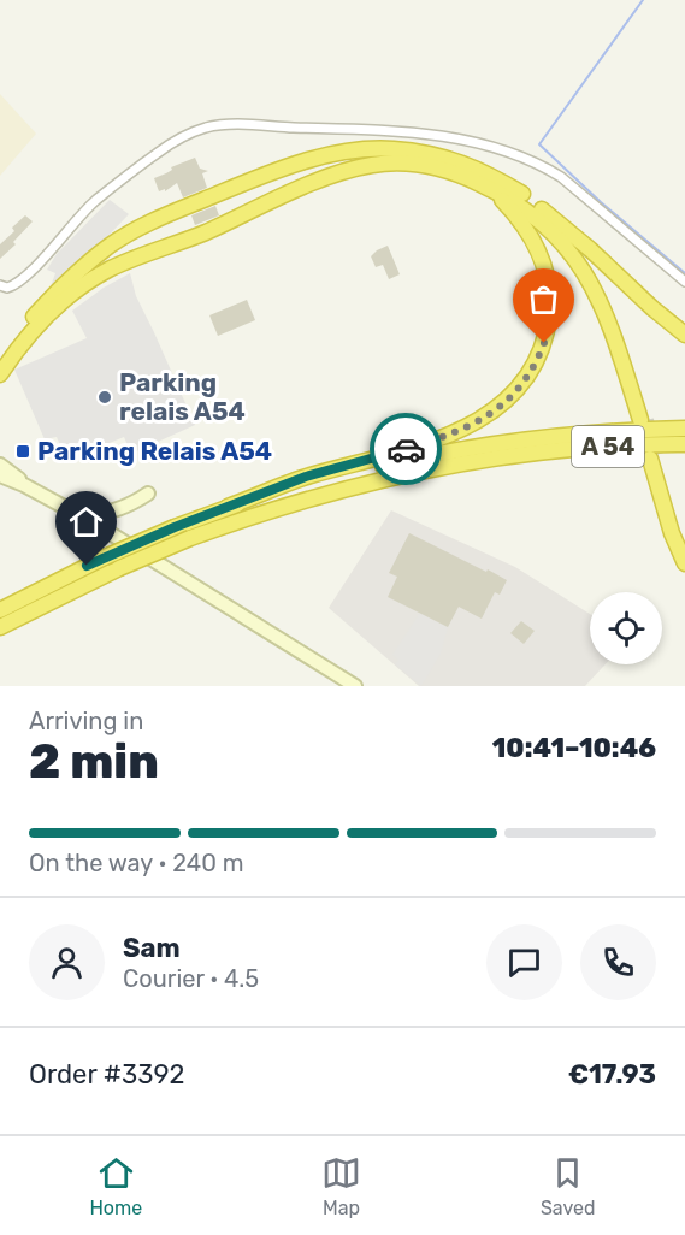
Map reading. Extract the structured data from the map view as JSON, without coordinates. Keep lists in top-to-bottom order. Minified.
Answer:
{"streets":{"highway":["A 54"]},"places":{"other":["Parking relais A54"],"transit":["Parking Relais A54"]},"page":{"heading":["2 min","Arriving in","10:41–10:46"],"panel":["Sam","Courier · 4.5","Order #3392","€17.93"],"bar":"On the way · 240 m","tabs":["Home","Map","Saved"]}}
